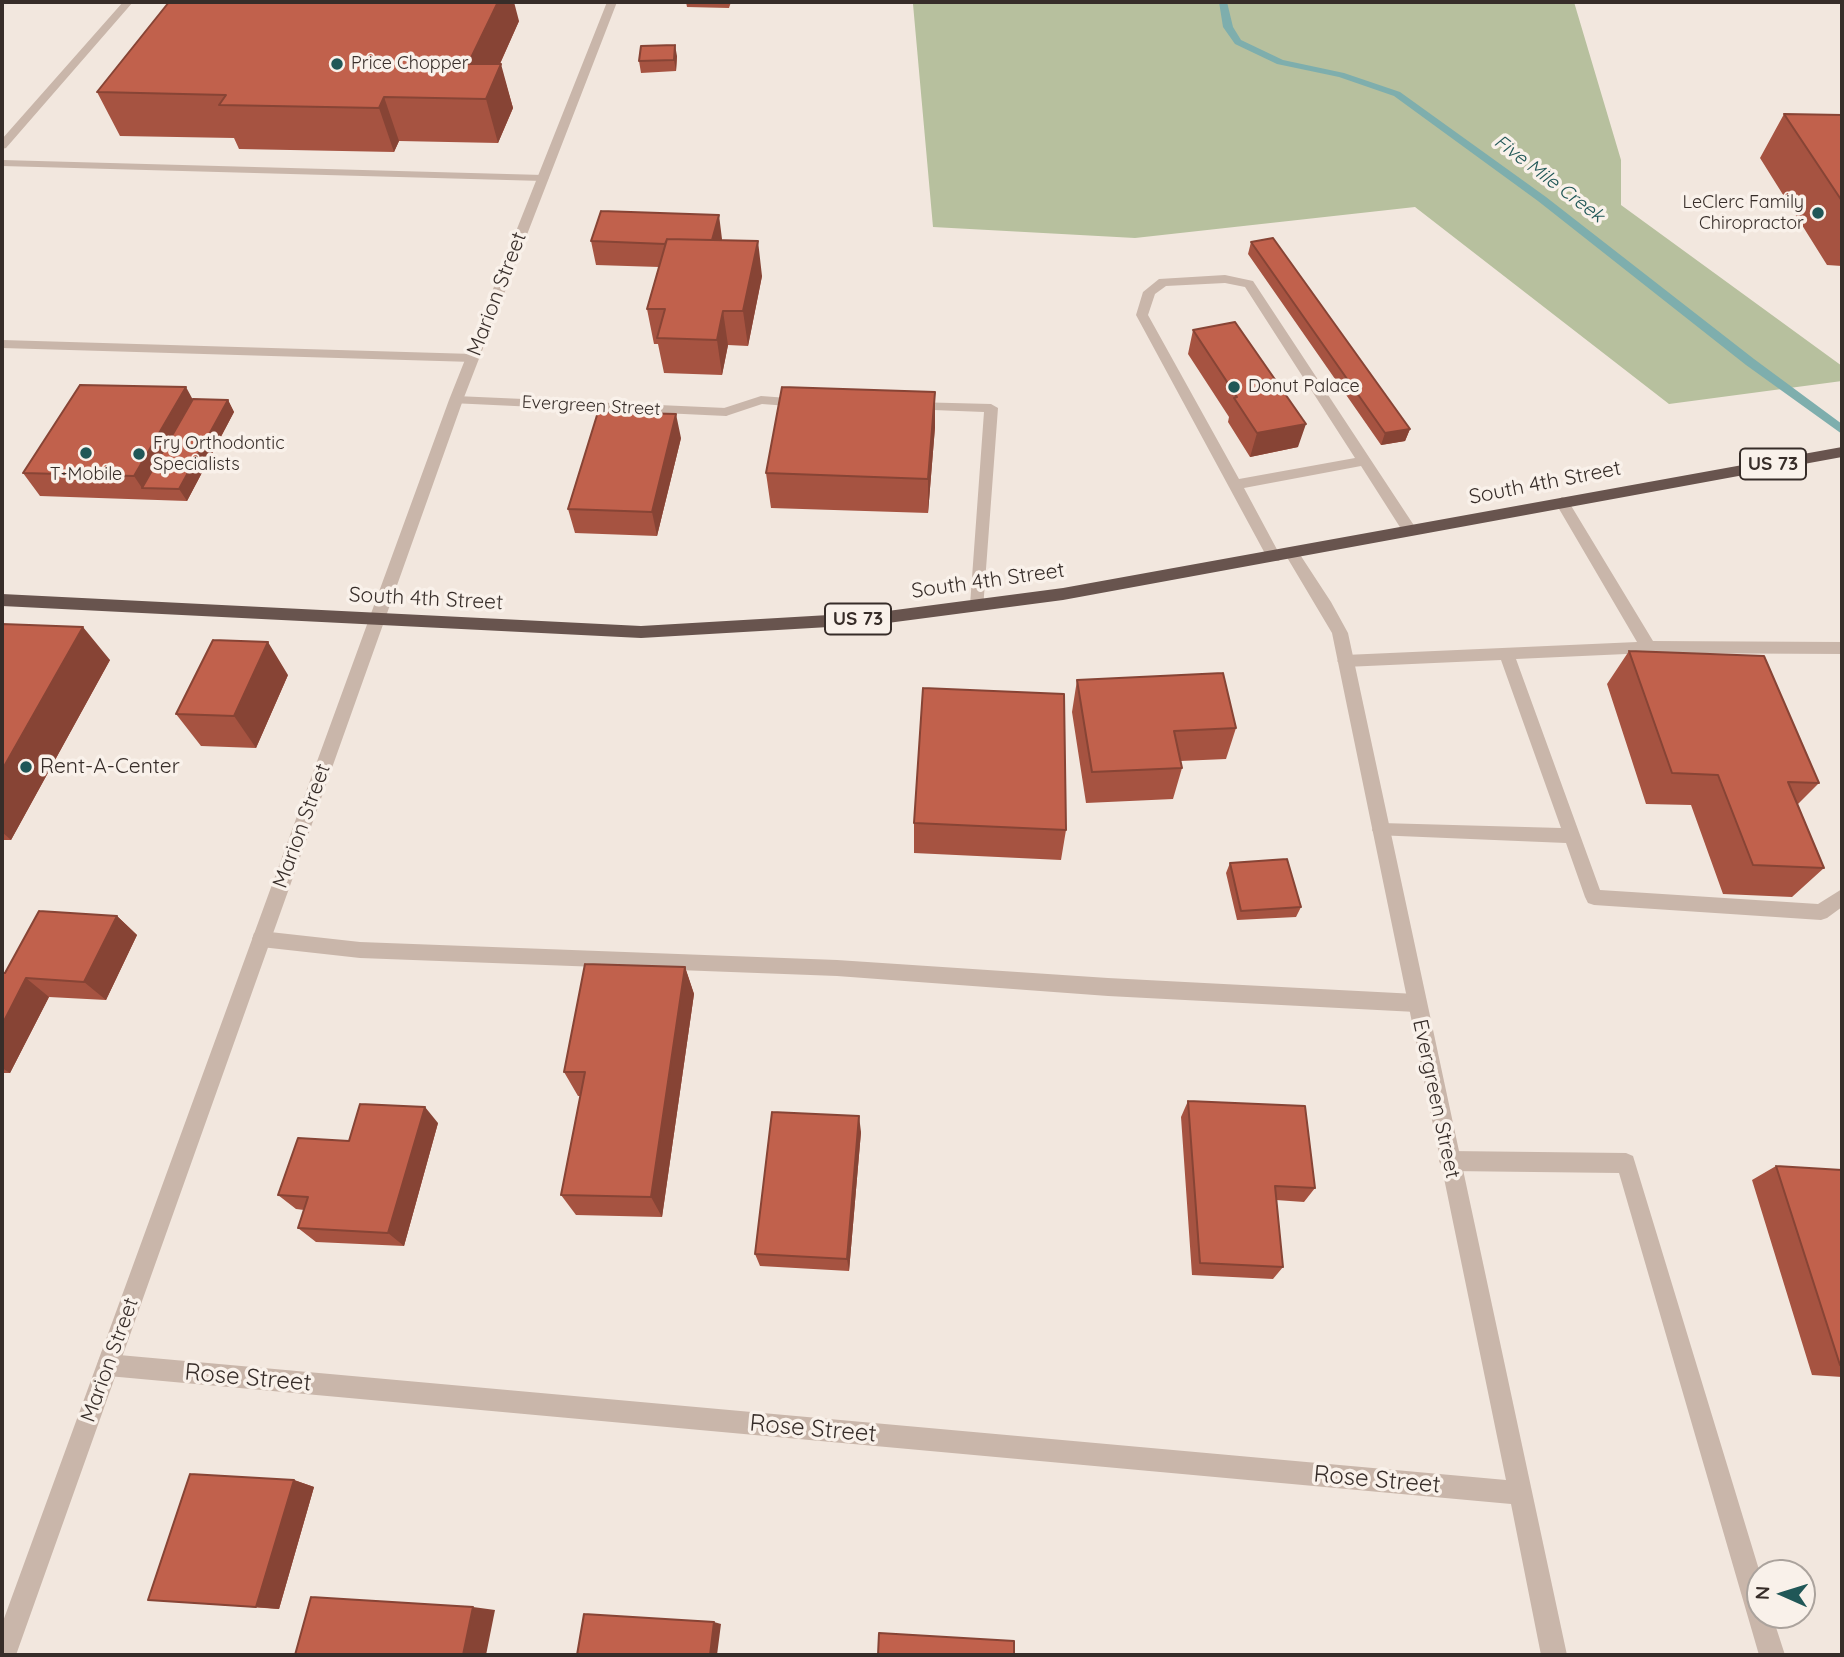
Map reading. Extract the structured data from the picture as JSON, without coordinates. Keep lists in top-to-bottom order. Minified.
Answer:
{"streets":{"highway":["US 73","South 4th Street"],"street":["Marion Street","Evergreen Street","Rose Street"]},"crossings":[["Marion Street","Evergreen Street"],["Marion Street","South 4th Street"],["Marion Street","Rose Street"],["Evergreen Street","South 4th Street"],["Evergreen Street","Rose Street"]],"water":["Five Mile Creek"],"places":["Price Chopper","LeClerc Family Chiropractor","Donut Palace","T-Mobile","Fry Orthodontic Specialists","Rent-A-Center"],"north":"left"}
